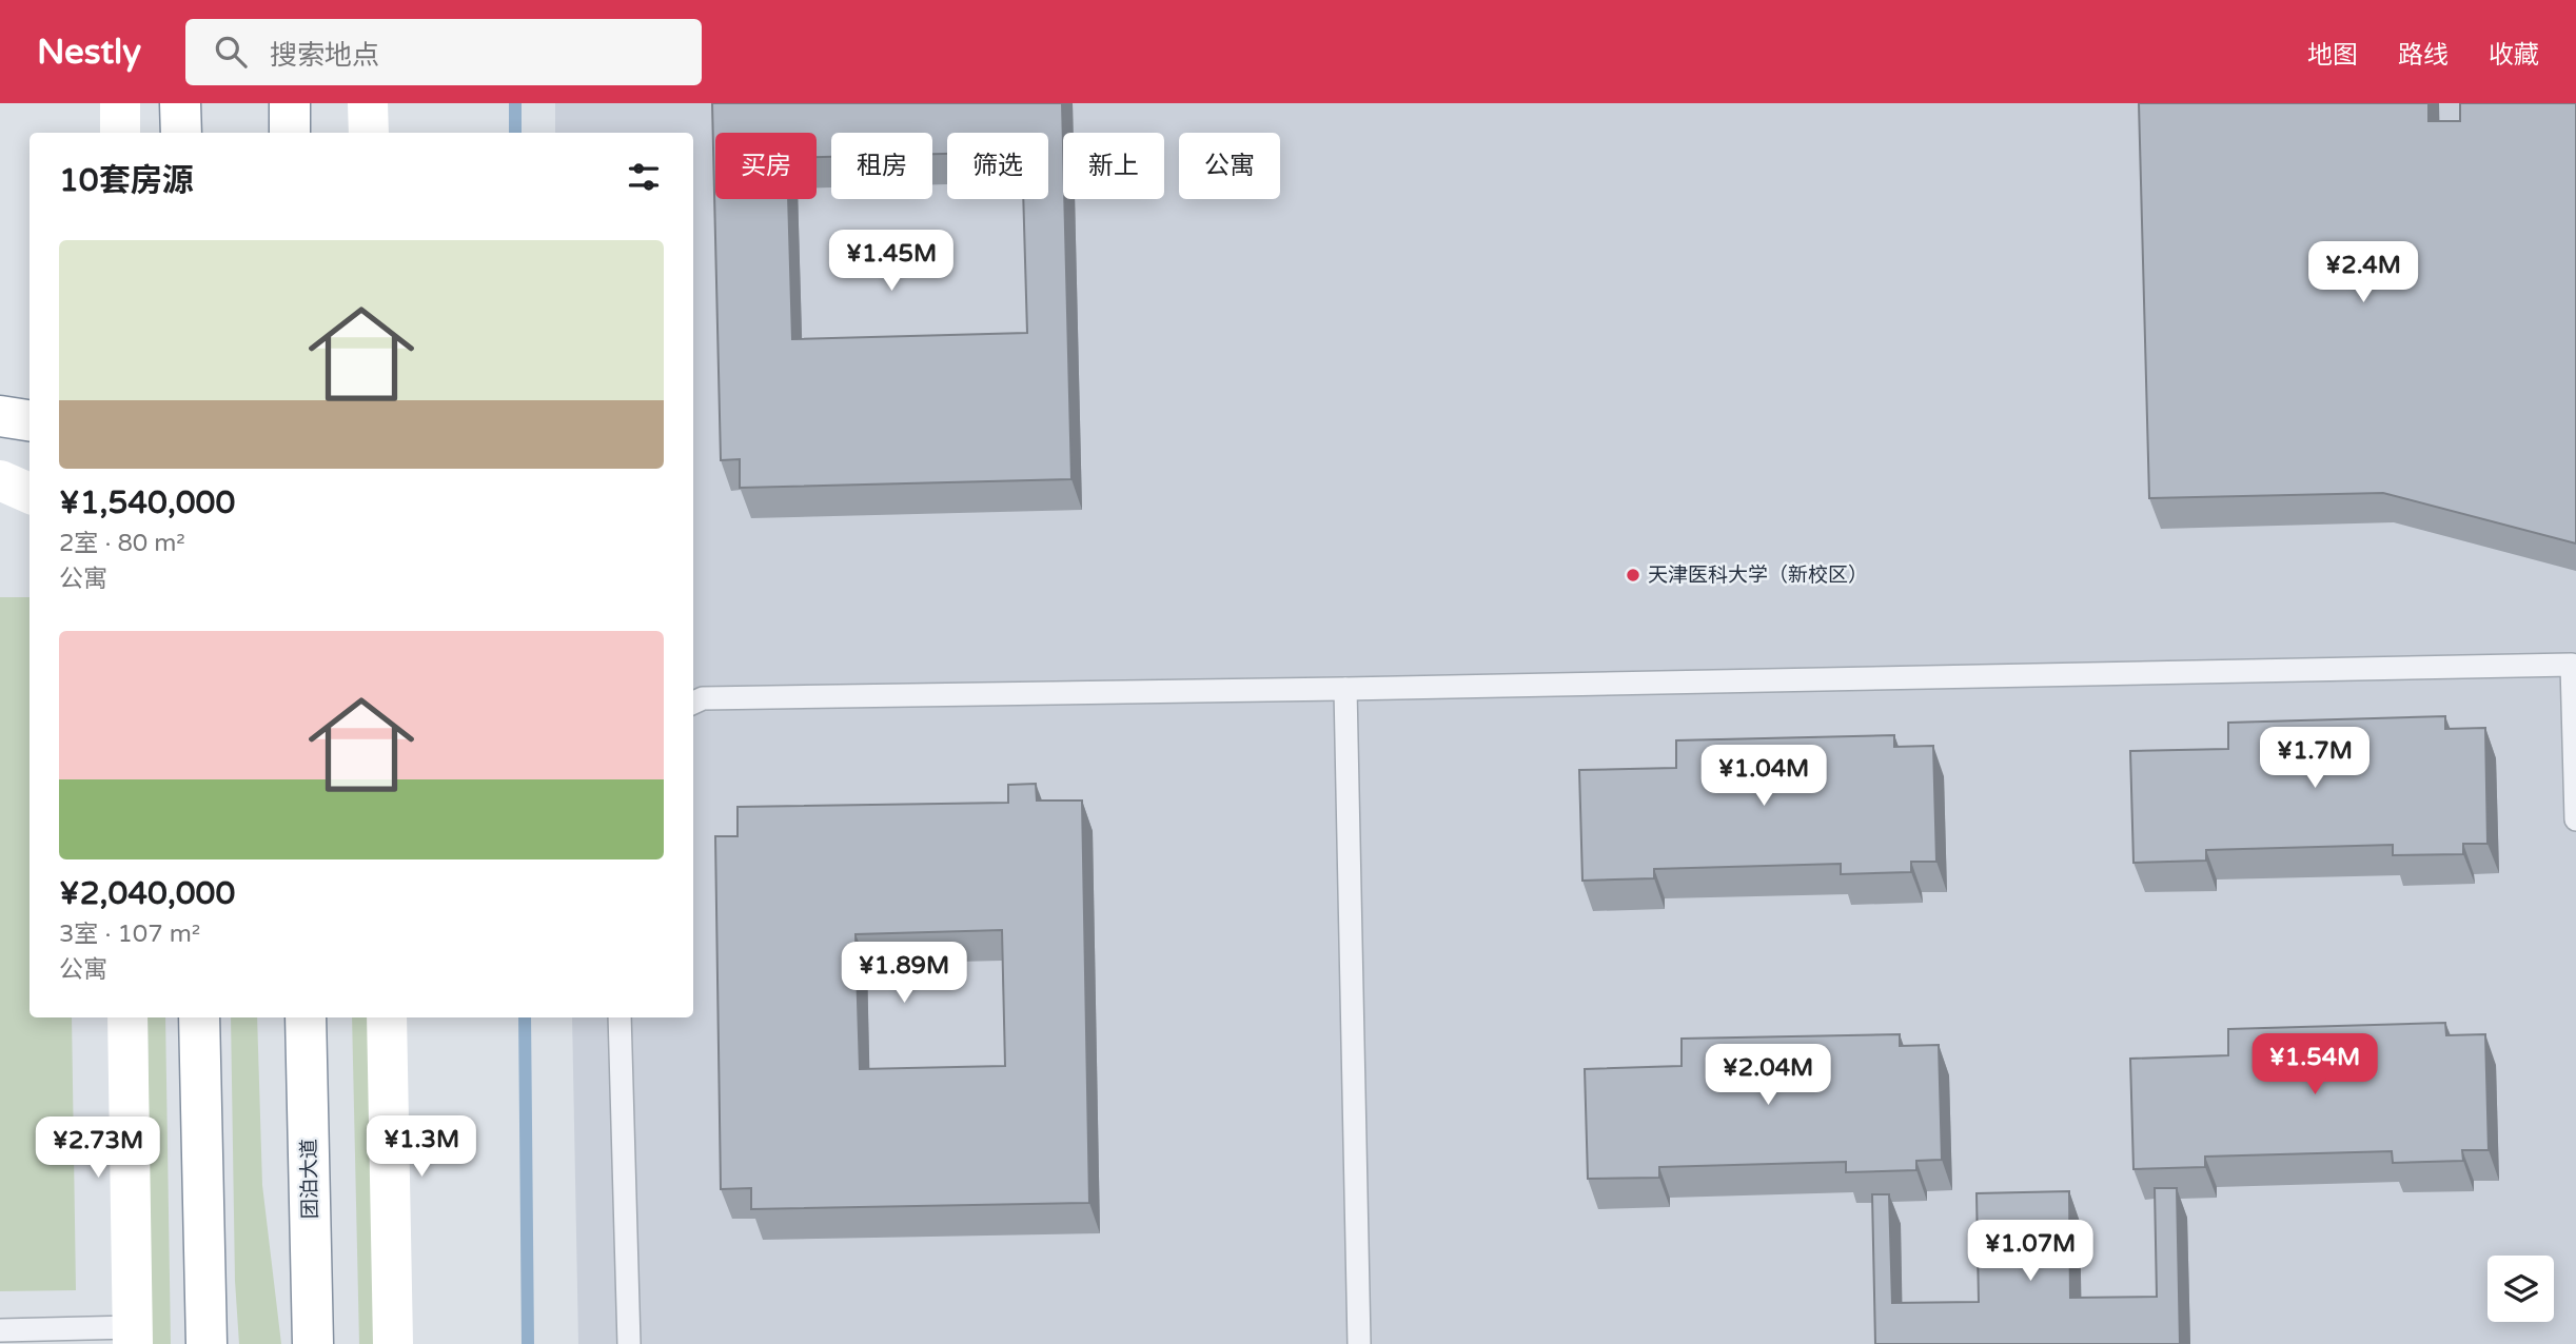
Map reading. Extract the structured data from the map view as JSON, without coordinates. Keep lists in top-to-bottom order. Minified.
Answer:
{"streets":{"main road":["团泊大道"]},"places":["天津医科大学（新校区）"],"page":{"header":"Nestly","search":"搜索地点","nav":["地图","路线","收藏"],"chip":["买房","租房","筛选","新上","公寓"],"heading":"10套房源","list":[{"name":"¥1,540,000","note":"2室 · 80 m² · 公寓"},{"name":"¥2,040,000","note":"3室 · 107 m² · 公寓"}],"price":["¥1.45M","¥2.4M","¥1.7M","¥1.04M","¥1.89M","¥1.54M","¥2.04M","¥1.3M","¥2.73M","¥1.07M"]}}
